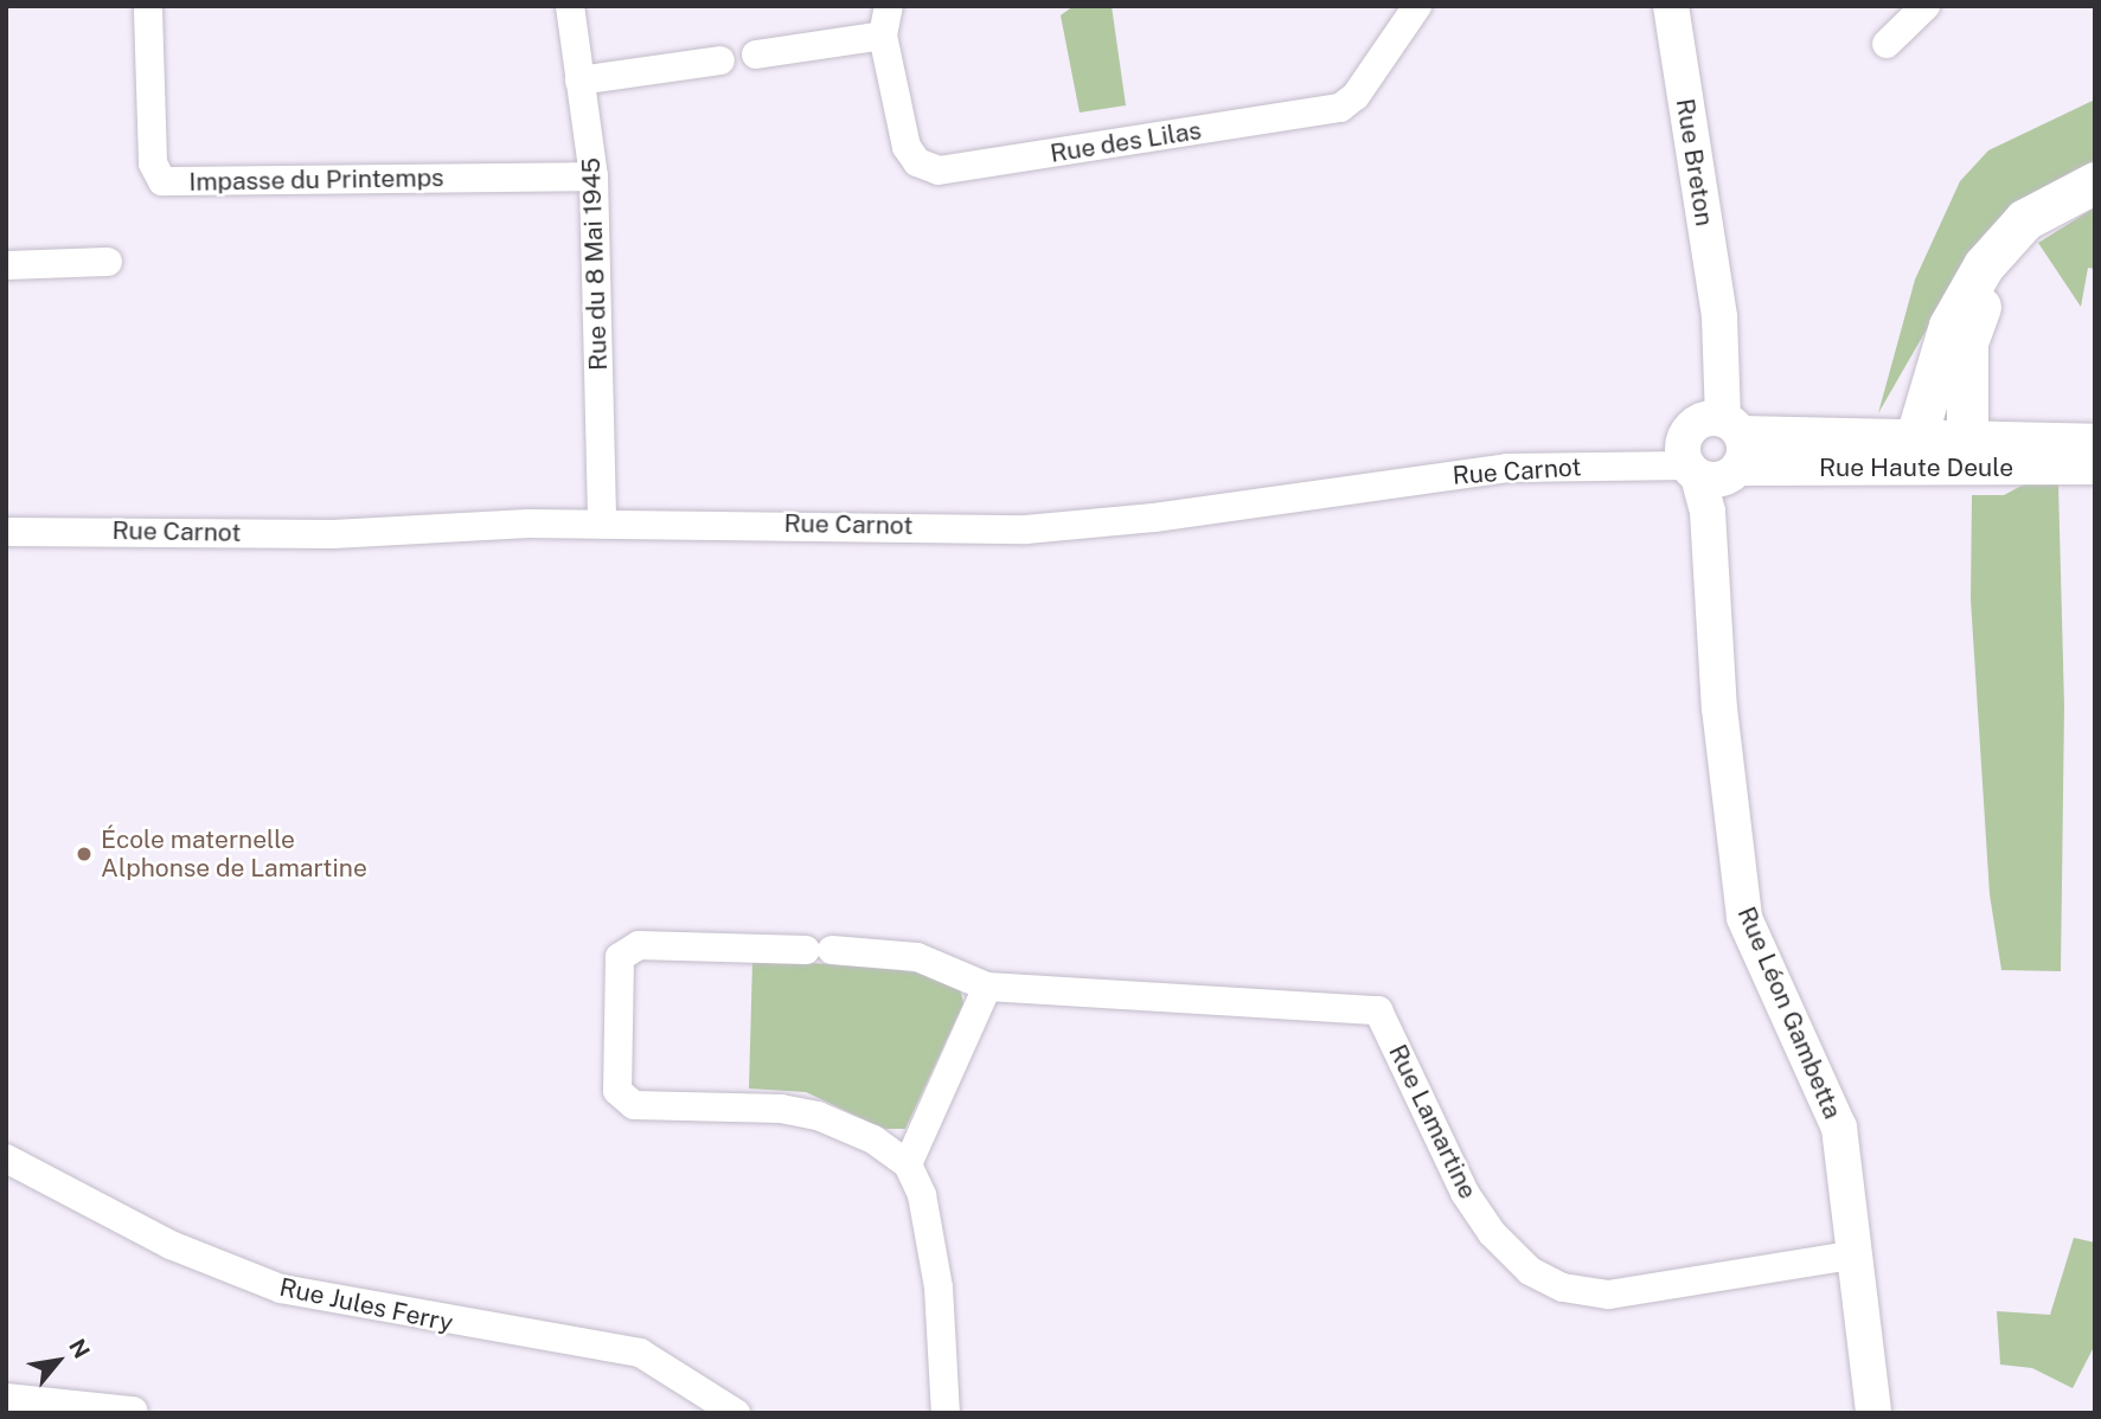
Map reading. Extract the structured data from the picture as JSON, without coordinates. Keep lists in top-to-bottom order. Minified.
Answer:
{"streets":{"main road":["Rue Breton","Rue Haute Deule","Rue Léon Gambetta"],"street":["Rue des Lilas","Impasse du Printemps","Rue du 8 Mai 1945","Rue Carnot","Rue Lamartine","Rue Jules Ferry"]},"crossings":[["Rue Breton","Rue Haute Deule"],["Rue Breton","Rue Carnot"],["Rue Breton","Rue Léon Gambetta"],["Impasse du Printemps","Rue du 8 Mai 1945"],["Rue du 8 Mai 1945","Rue Carnot"],["Rue Haute Deule","Rue Carnot"],["Rue Haute Deule","Rue Léon Gambetta"],["Rue Carnot","Rue Léon Gambetta"],["Rue Léon Gambetta","Rue Lamartine"]],"places":["École maternelle Alphonse de Lamartine"],"north":"top right"}
